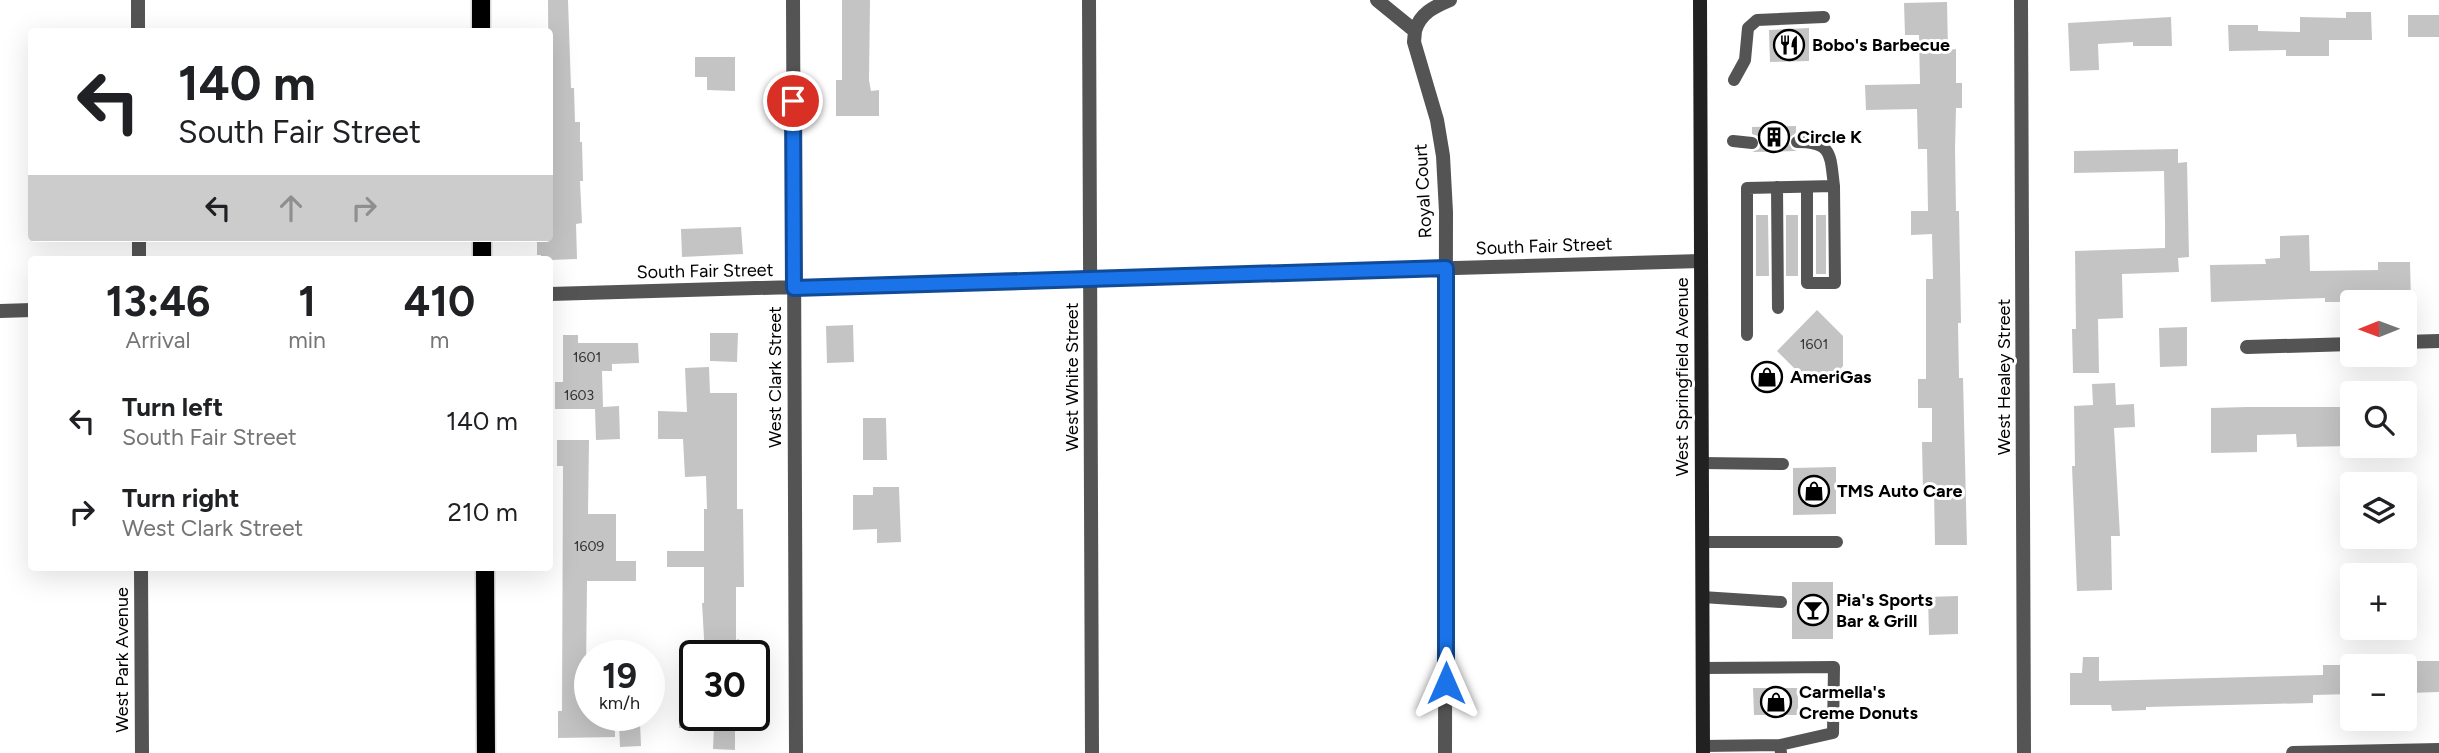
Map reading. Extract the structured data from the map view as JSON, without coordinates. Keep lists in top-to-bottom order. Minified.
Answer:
{"streets":{"main road":["West Springfield Avenue"],"street":["Royal Court","South Fair Street","West Clark Street","West White Street","West Healey Street","West Park Avenue"]},"crossings":[["Royal Court","South Fair Street"],["South Fair Street","West Clark Street"],["South Fair Street","West White Street"],["South Fair Street","West Springfield Avenue"]],"places":{"restaurant":["Bobo's Barbecue"],"building":["Circle K"],"shop":["AmeriGas","TMS Auto Care","Carmella's Creme Donuts"],"bar":["Pia's Sports Bar & Grill"]},"house_numbers":["1601","1601","1603","1609"],"north":"left","page":{"turn":["140 m","South Fair Street"],"eta":["13:46","Arrival","1","min","410","m"],"map_buttons":["+","−"],"list":[{"name":"Turn left","note":"South Fair Street","value":"140 m"},{"name":"Turn right","note":"West Clark Street","value":"210 m"}],"speed":"19 km/h","limit":"30"}}
